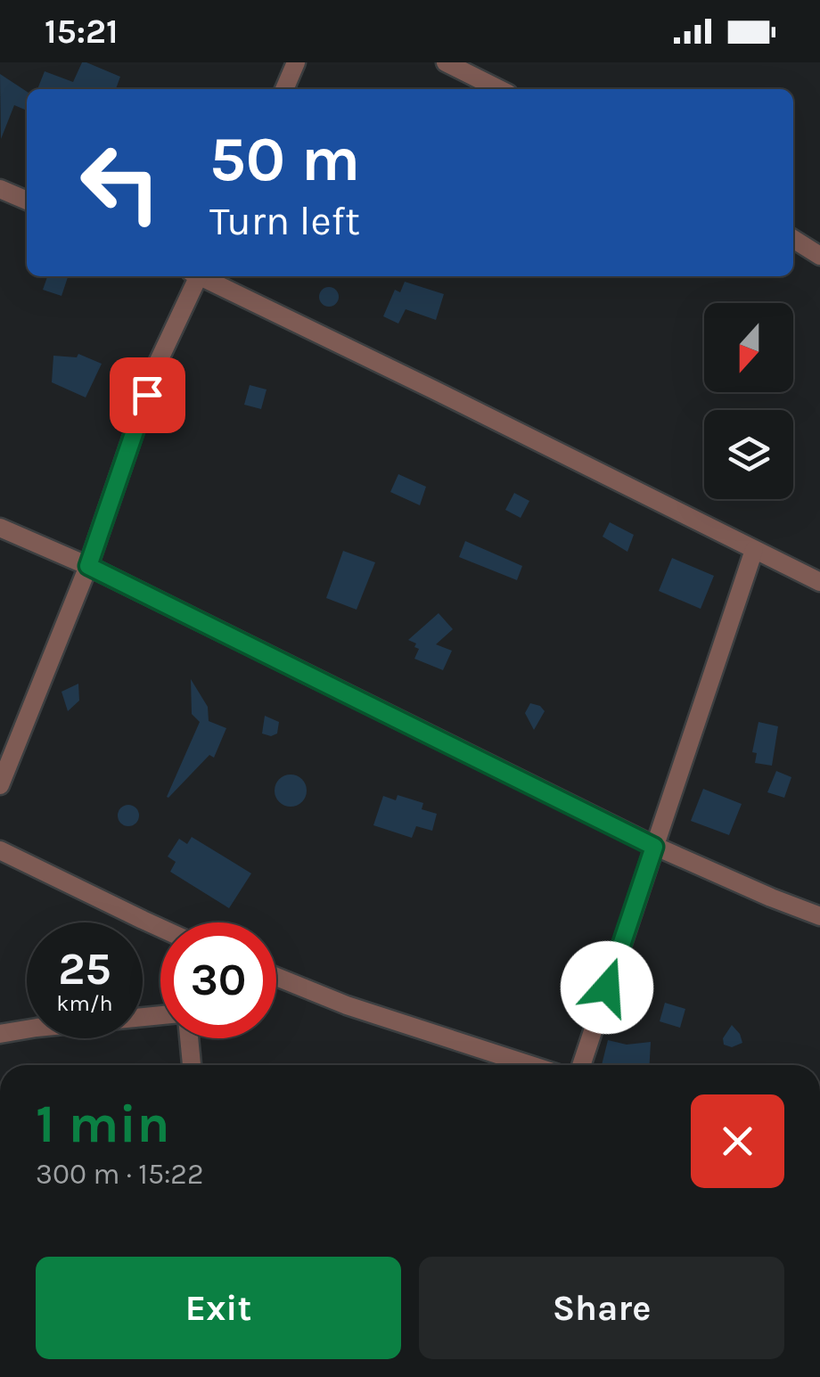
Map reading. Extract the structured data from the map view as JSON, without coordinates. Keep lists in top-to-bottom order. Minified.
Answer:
{"north":"bottom","page":{"status":"15:21","turn":["50 m","Turn left"],"speed":"25 km/h","limit":"30","heading":["1 min","300 m · 15:22"],"buttons":["Exit","Share"]}}
